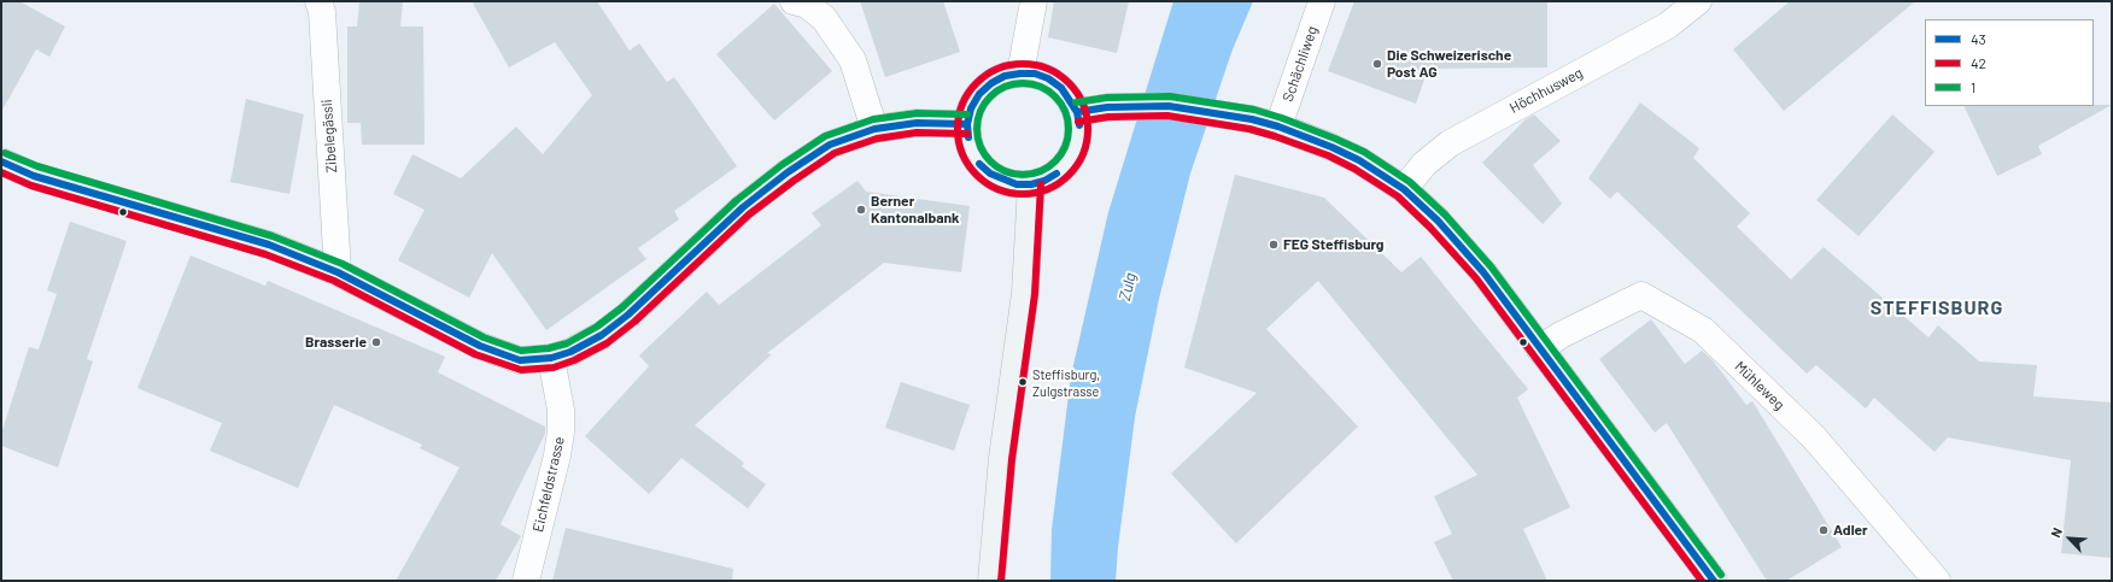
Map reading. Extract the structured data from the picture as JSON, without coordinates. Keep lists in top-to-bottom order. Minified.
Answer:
{"streets":{"street":["Schächliweg","Höchhusweg","Zibelegässli","Mühleweg","Eichfeldstrasse"]},"districts":["STEFFISBURG"],"water":["Zulg"],"places":["Die Schweizerische Post AG","Berner Kantonalbank","FEG Steffisburg","Brasserie","Steffisburg, Zulgstrasse","Adler"],"lines":["transit line 42","transit line 43","transit line 1"],"legend":["43","42","1"],"north":"top left"}
